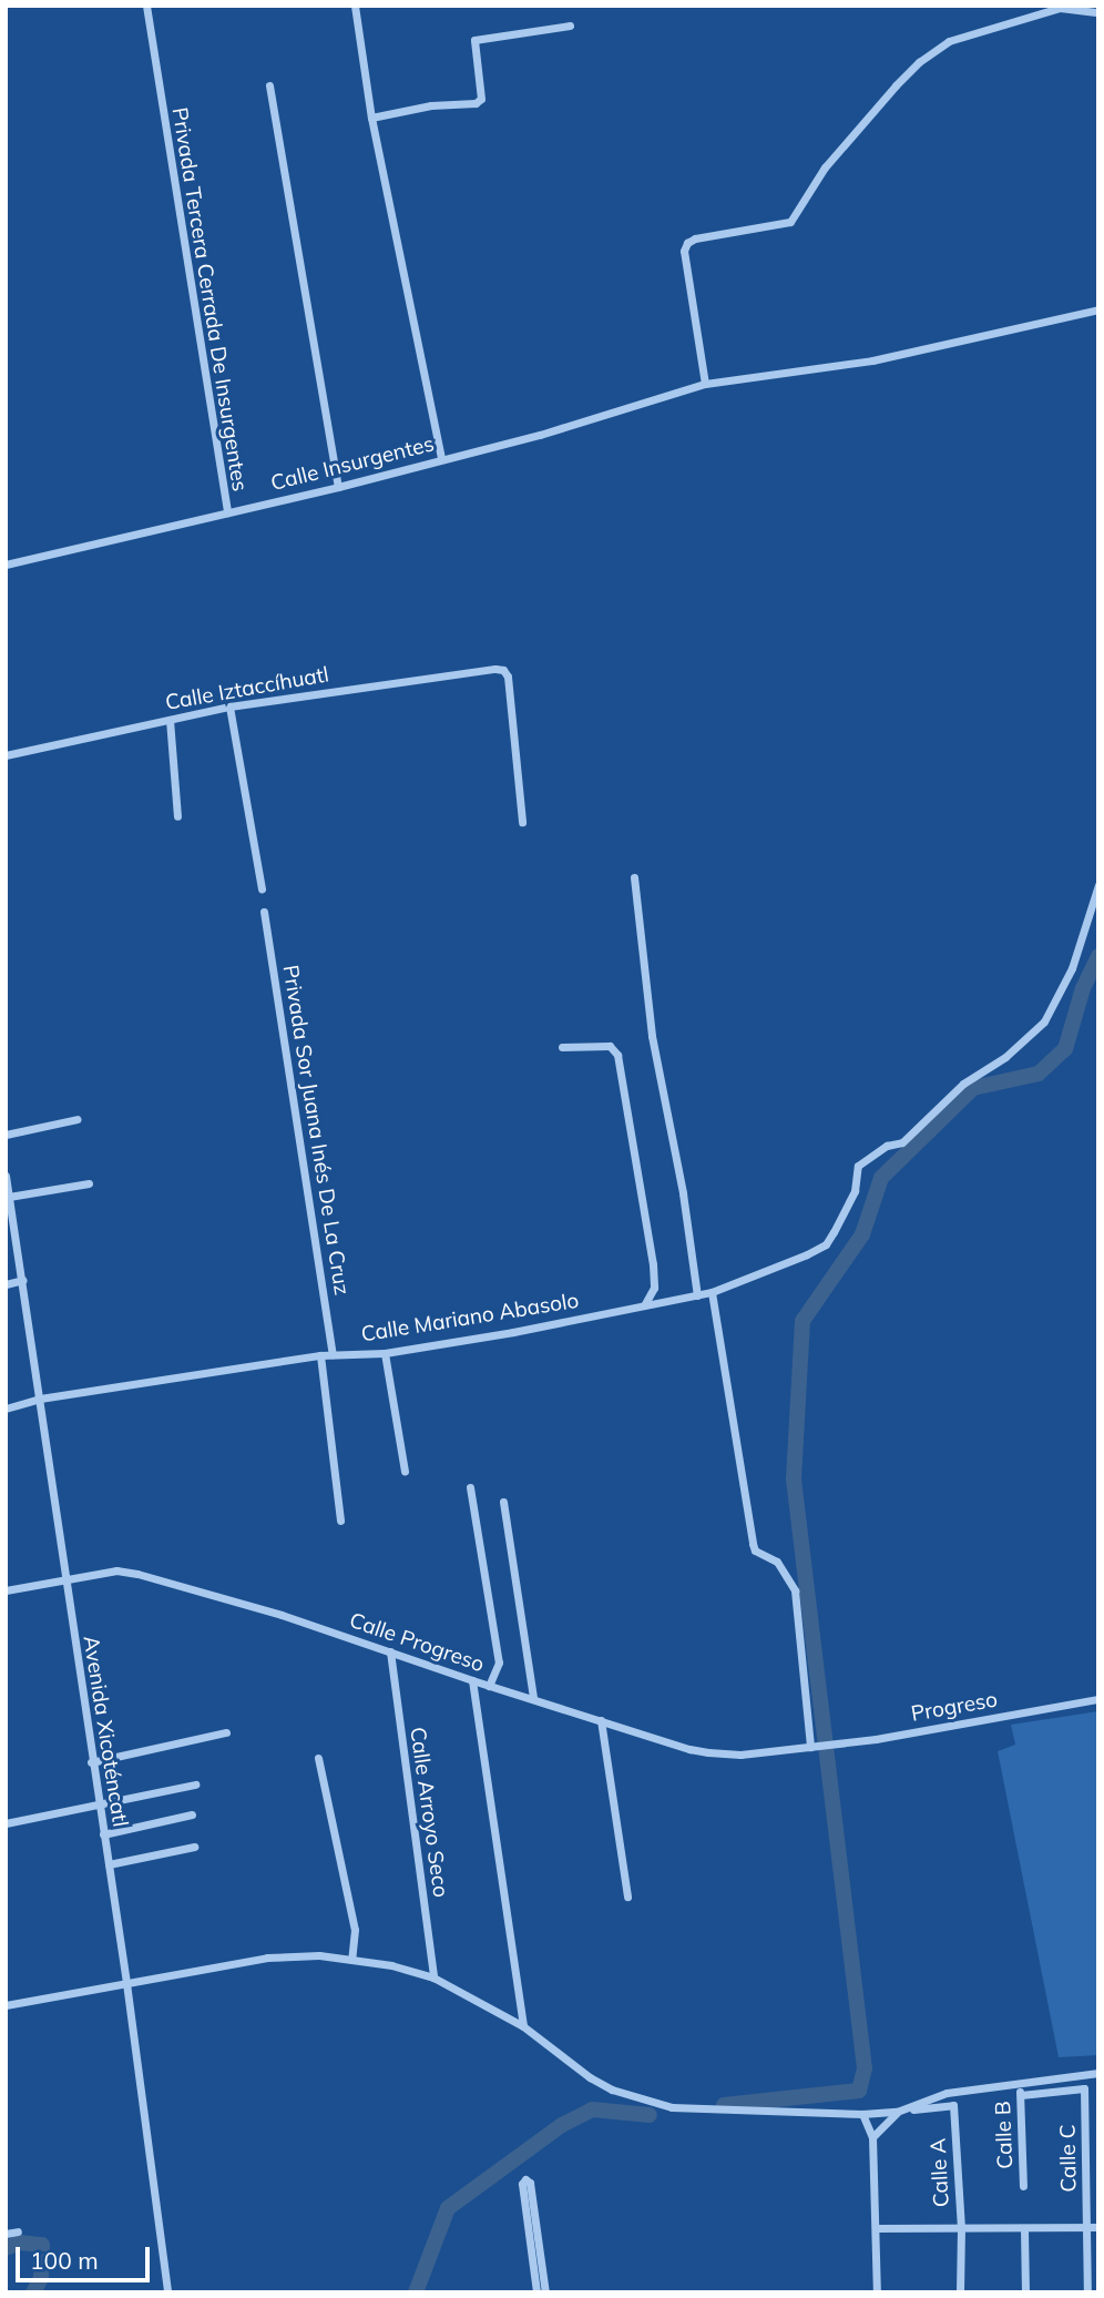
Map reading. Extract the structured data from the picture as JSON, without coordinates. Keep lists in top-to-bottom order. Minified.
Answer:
{"streets":{"street":["Privada Tercera Cerrada De Insurgentes","Calle Insurgentes","Calle Iztaccíhuatl","Privada Sor Juana Inés De La Cruz","Calle Mariano Abasolo","Calle Progreso","Progreso","Avenida Xicoténcatl","Calle Arroyo Seco","Calle B","Calle C","Calle A"]},"crossings":[["Privada Tercera Cerrada De Insurgentes","Calle Insurgentes"],["Privada Sor Juana Inés De La Cruz","Calle Mariano Abasolo"],["Calle Mariano Abasolo","Avenida Xicoténcatl"],["Calle Progreso","Progreso"],["Calle Progreso","Avenida Xicoténcatl"],["Calle Progreso","Calle Arroyo Seco"],["Calle B","Calle C"]],"scale_bar":"100 m"}
